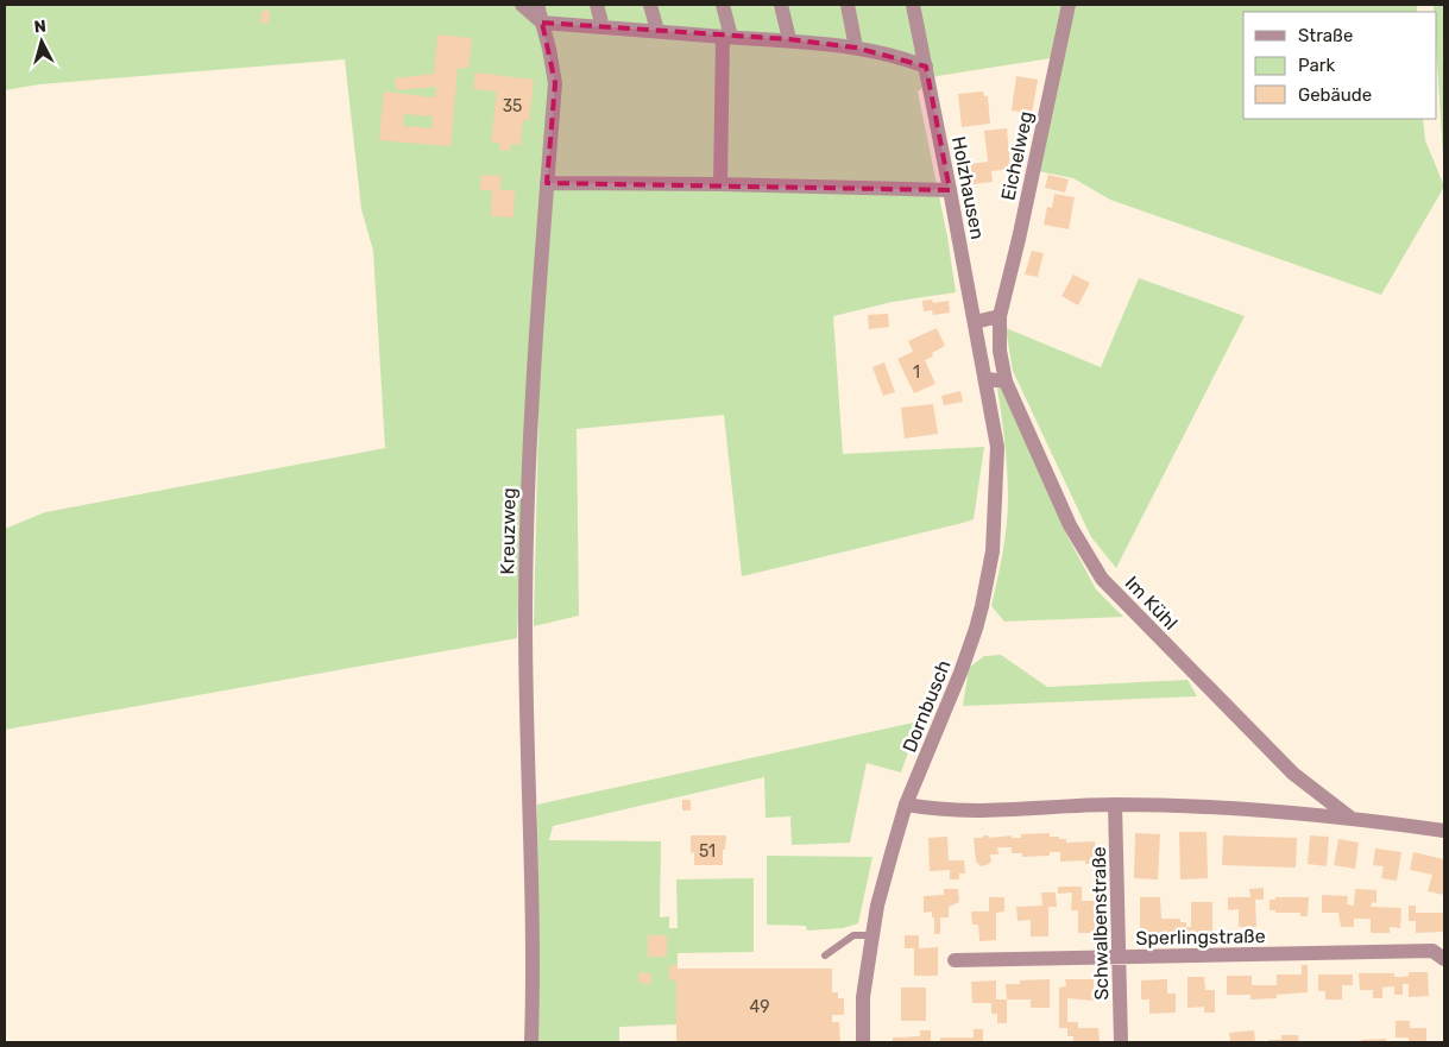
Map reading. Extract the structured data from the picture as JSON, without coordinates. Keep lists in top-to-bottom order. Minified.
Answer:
{"streets":{"street":["Eichelweg","Holzhausen","Kreuzweg","Im Kühl","Dornbusch","Schwalbenstraße","Sperlingstraße"]},"crossings":[["Eichelweg","Im Kühl"],["Holzhausen","Dornbusch"],["Im Kühl","Dornbusch"],["Im Kühl","Schwalbenstraße"],["Schwalbenstraße","Sperlingstraße"]],"house_numbers":["35","1","51","49"],"legend":["Straße","Park","Gebäude"],"north":"top"}
